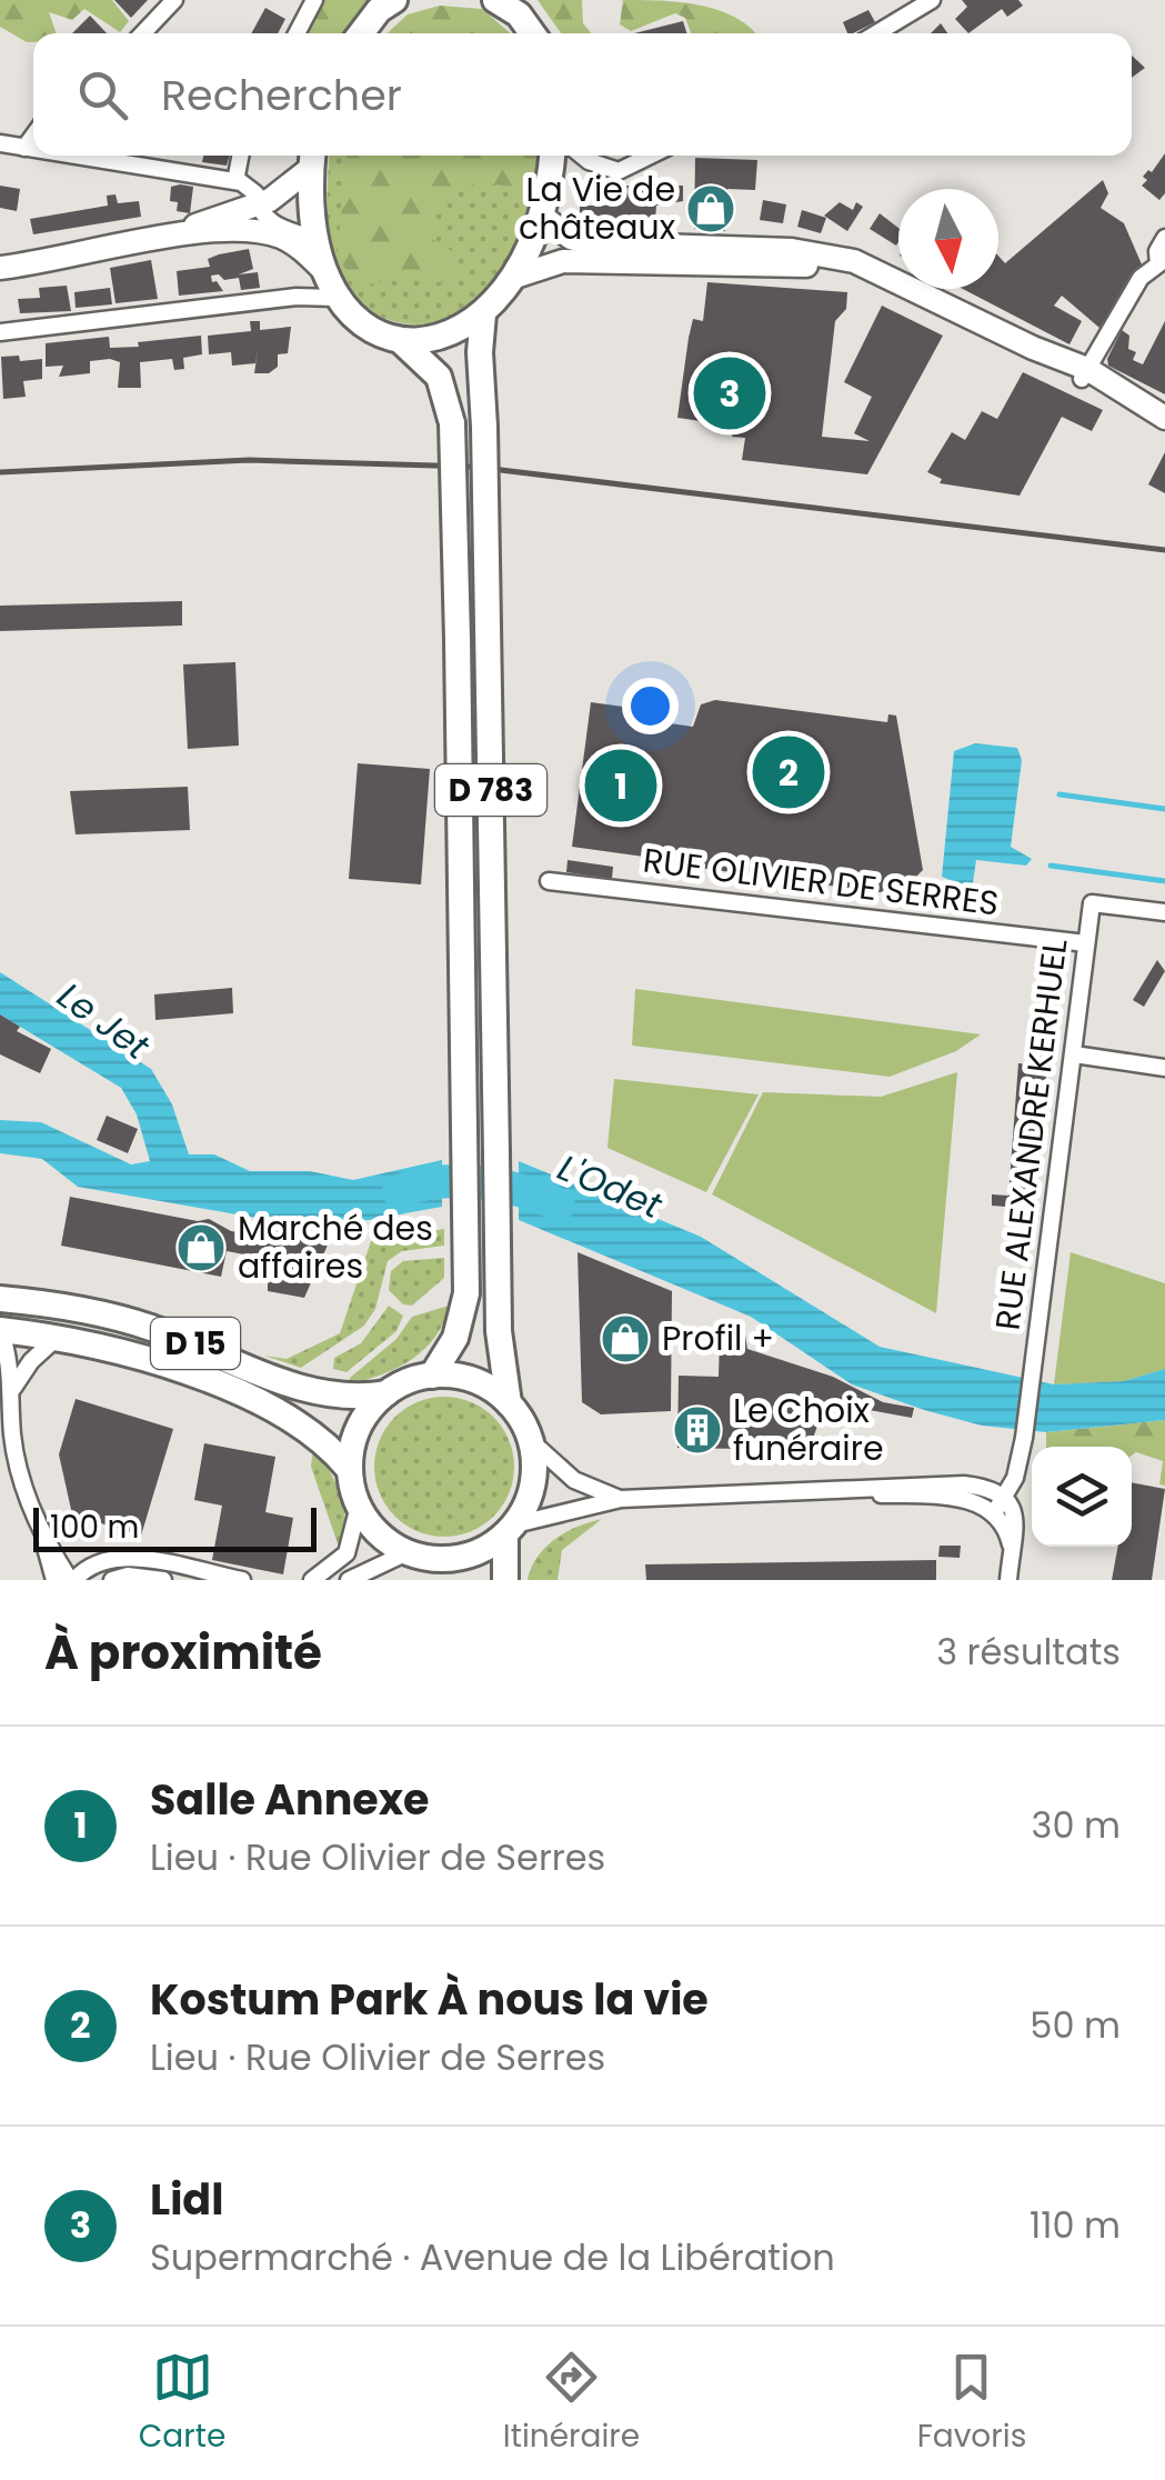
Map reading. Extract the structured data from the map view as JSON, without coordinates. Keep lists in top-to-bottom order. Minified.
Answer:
{"streets":{"main road":["D 783","D 15"],"street":["RUE OLIVIER DE SERRES","RUE ALEXANDRE KERHUEL"]},"crossings":[["D 783","D 15"],["RUE OLIVIER DE SERRES","RUE ALEXANDRE KERHUEL"]],"water":["Le Jet","L'Odet"],"places":{"shop":["La Vie de châteaux","Marché des affaires","Profil +"],"building":["Le Choix funéraire"]},"scale_bar":"100 m","north":"bottom","page":{"search":"Rechercher","pins":["3","2","1"],"scale":"100 m","heading":["À proximité","3 résultats"],"list":[{"mark":"1","name":"Salle Annexe","note":"Lieu · Rue Olivier de Serres","value":"30 m"},{"mark":"2","name":"Kostum Park À nous la vie","note":"Lieu · Rue Olivier de Serres","value":"50 m"},{"mark":"3","name":"Lidl","note":"Supermarché · Avenue de la Libération","value":"110 m"}],"nav":["Carte","Itinéraire","Favoris"]}}
